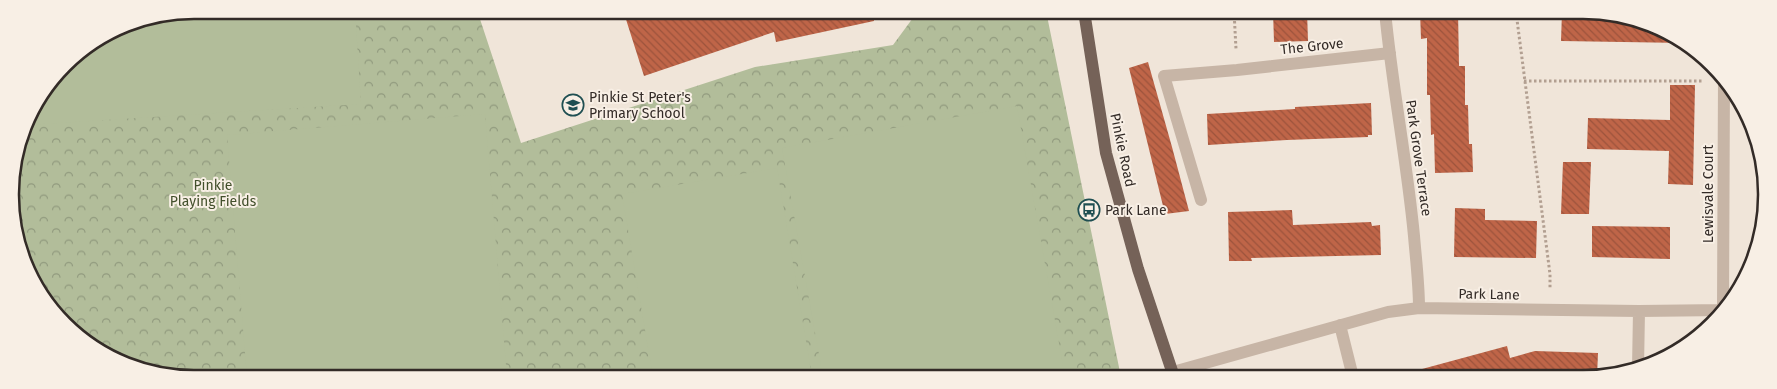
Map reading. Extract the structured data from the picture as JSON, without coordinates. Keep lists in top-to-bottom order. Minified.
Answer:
{"streets":{"main road":["Pinkie Road"],"street":["The Grove","Park Grove Terrace","Lewisvale Court","Park Lane"]},"crossings":[["The Grove","Park Grove Terrace"],["Park Grove Terrace","Park Lane"]],"parks":["Pinkie Playing Fields"],"places":{"school or university":["Pinkie St Peter's Primary School"],"bus stop":["Park Lane"]}}
